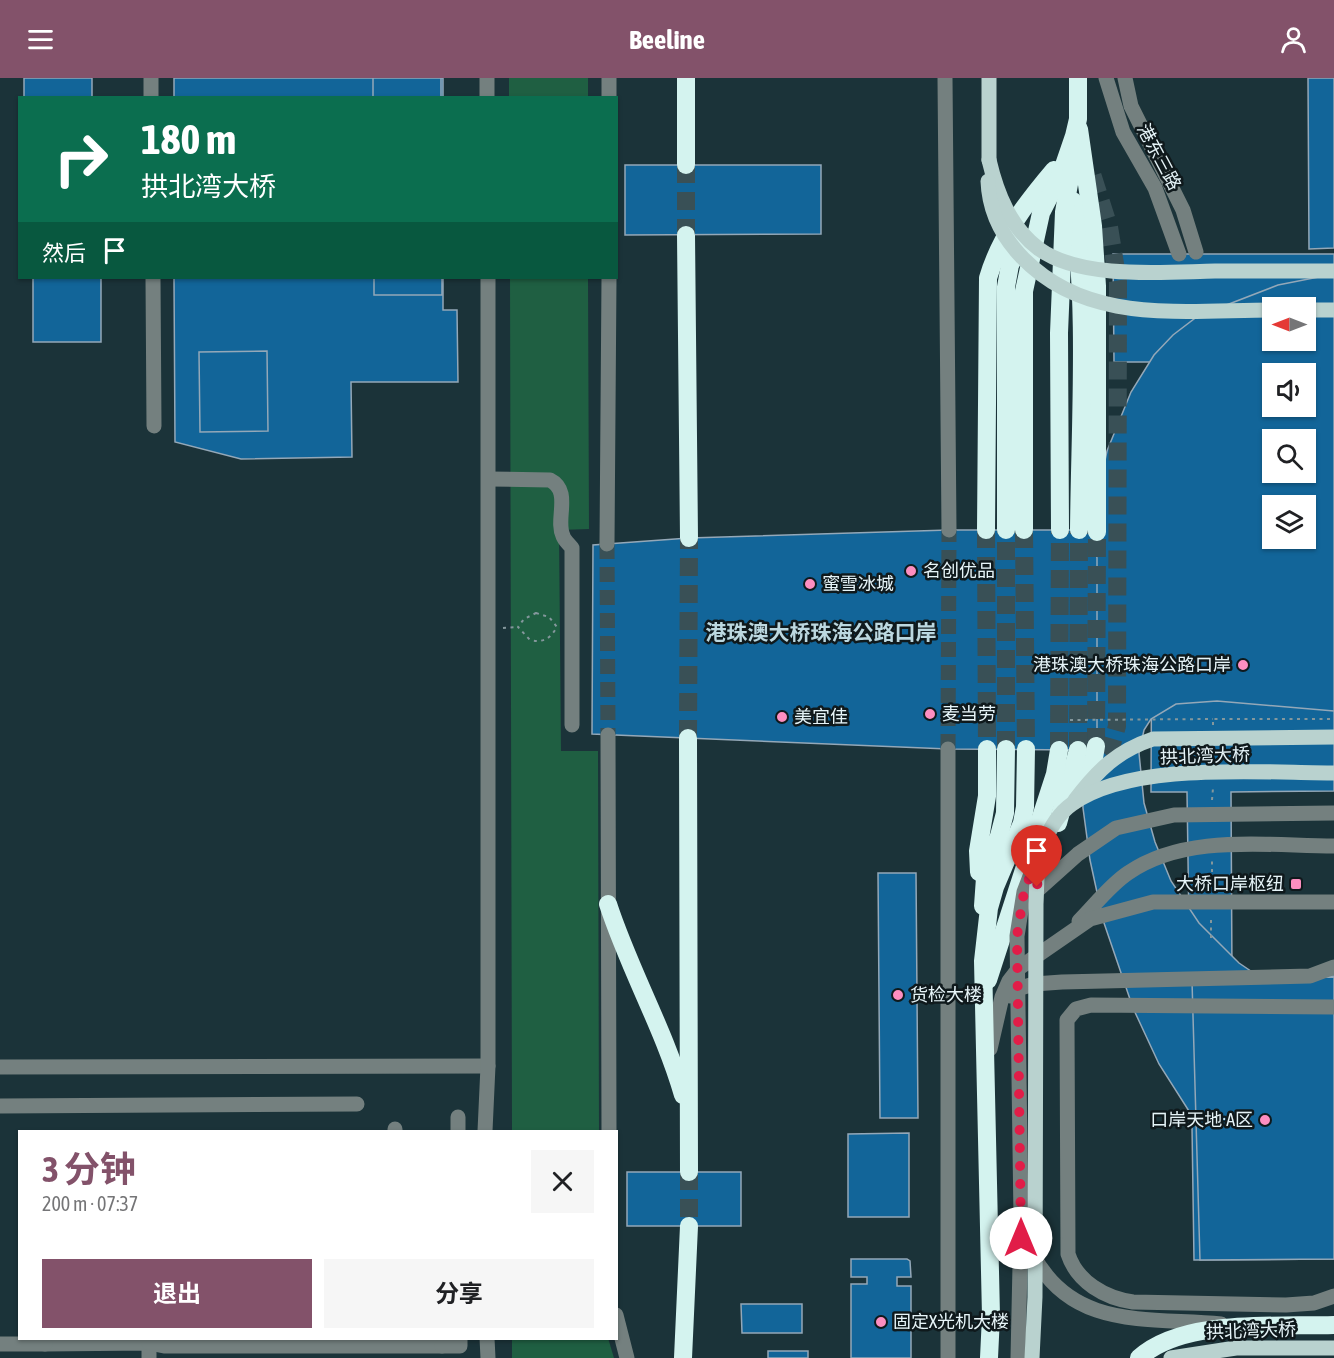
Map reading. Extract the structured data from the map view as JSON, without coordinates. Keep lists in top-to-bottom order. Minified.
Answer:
{"streets":{"main road":["拱北湾大桥"],"street":["港东三路"]},"districts":["港珠澳大桥珠海公路口岸"],"places":{"other":["名创优品","蜜雪冰城","港珠澳大桥珠海公路口岸","麦当劳","美宜佳","货检大楼","口岸天地·A区","固定X光机大楼"],"transit":["大桥口岸枢纽"]},"north":"left","page":{"header":"Beeline","turn":["180 m","拱北湾大桥"],"then":"然后","heading":["3 分钟","200 m · 07:37"],"buttons":["退出","分享"]}}
